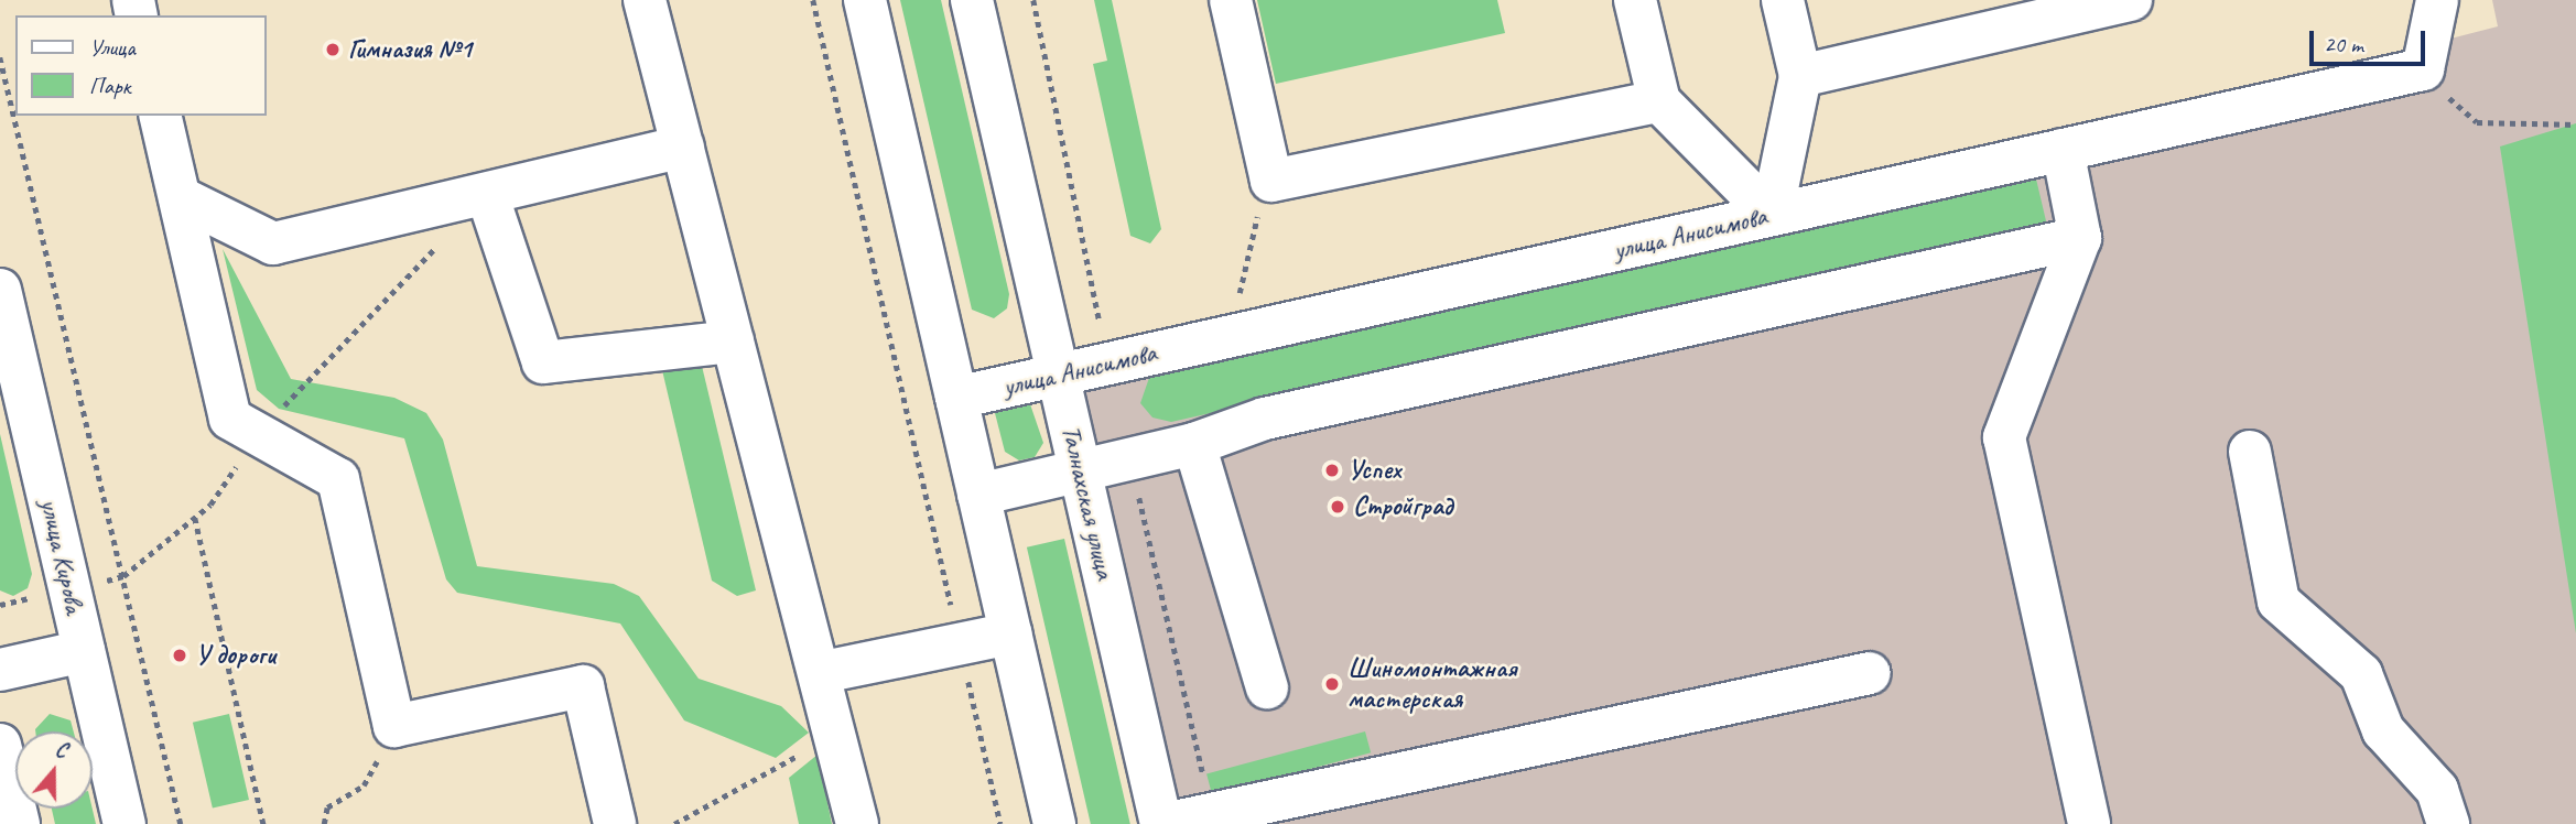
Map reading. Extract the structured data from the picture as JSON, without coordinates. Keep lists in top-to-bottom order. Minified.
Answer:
{"streets":{"street":["улица Анисимова","Талнахская улица","улица Кирова"]},"crossings":[["улица Анисимова","Талнахская улица"]],"places":["Гимназия №1","Успех","Стройград","У дороги","Шиномонтажная мастерская"],"legend":["Улица","Парк"],"scale_bar":"20 m","north":"top"}
